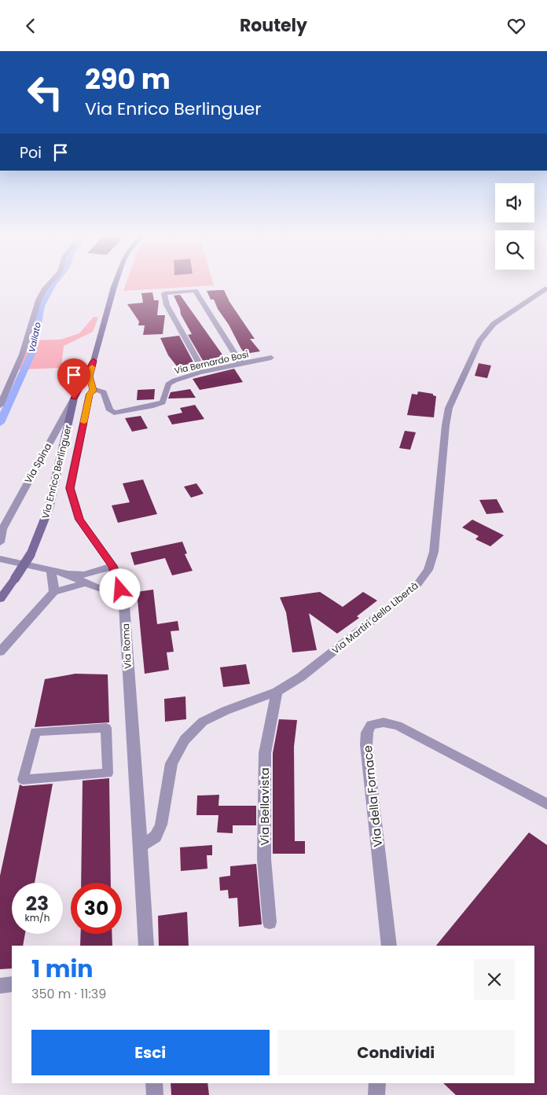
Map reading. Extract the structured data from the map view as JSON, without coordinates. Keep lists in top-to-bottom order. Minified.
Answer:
{"streets":{"main road":["Via Enrico Berlinguer","Via Roma"],"street":["Via Bernardo Bosi","Via Spina","Via Martiri della Libertà","Via della Fornace","Via Bellavista"]},"crossings":[["Via Bernardo Bosi","Via Roma"],["Via Spina","Via Enrico Berlinguer"],["Via Enrico Berlinguer","Via Roma"],["Via Martiri della Libertà","Via Roma"],["Via Martiri della Libertà","Via Bellavista"]],"water":["Vallato"],"page":{"header":"Routely","turn":["290 m","Via Enrico Berlinguer"],"then":"Poi","speed":"23 km/h","limit":"30","heading":["1 min","350 m · 11:39"],"buttons":["Esci","Condividi"]}}
